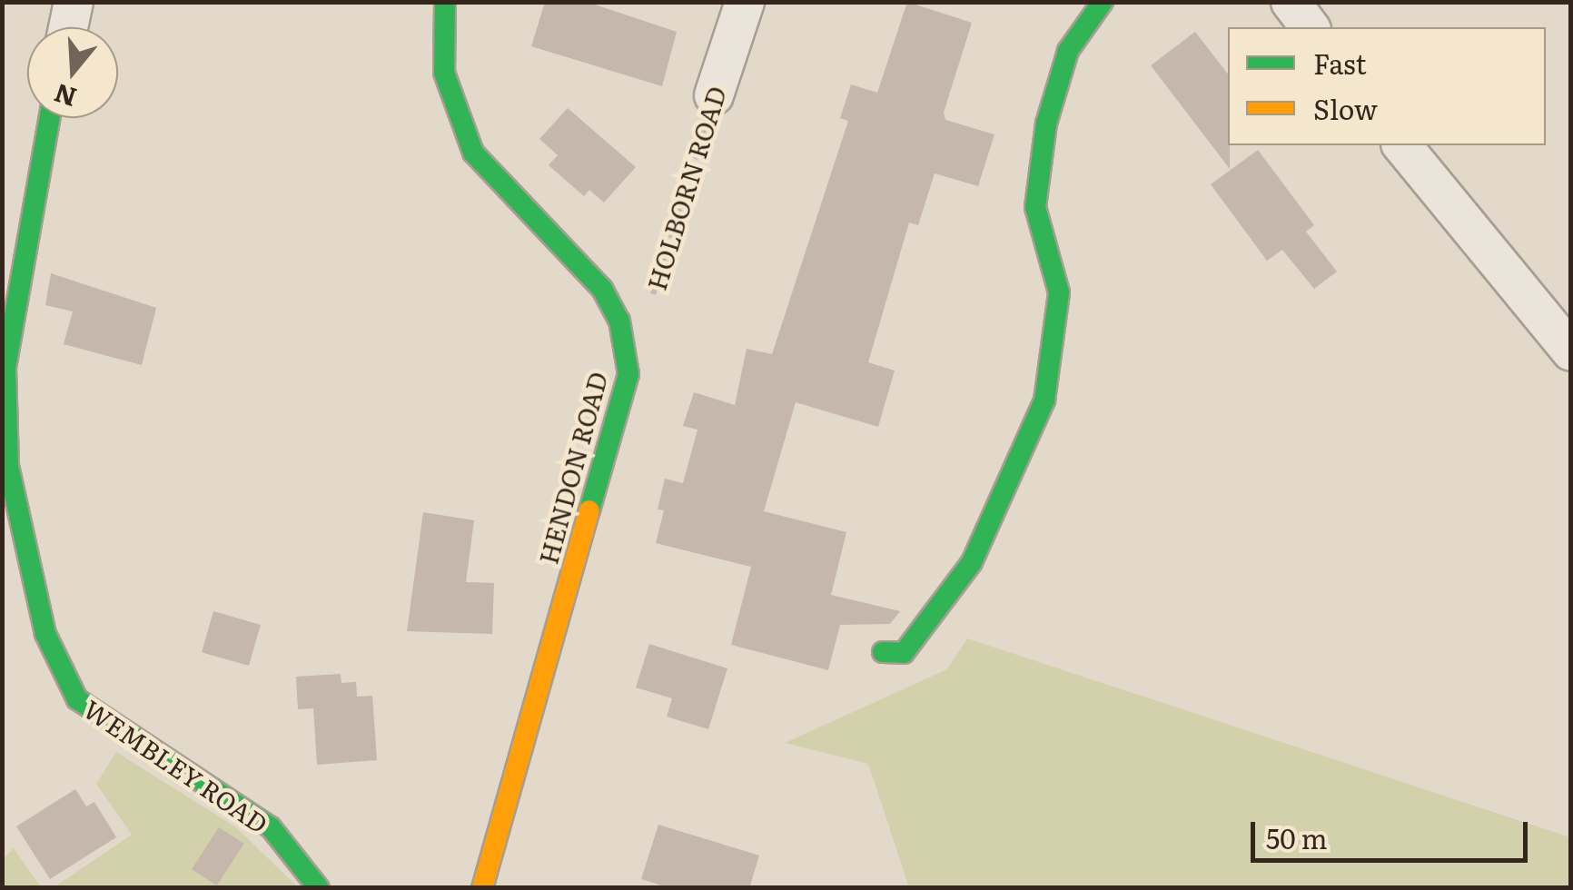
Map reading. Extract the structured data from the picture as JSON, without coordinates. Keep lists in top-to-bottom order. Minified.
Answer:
{"streets":{"street":["HOLBORN ROAD","HENDON ROAD","WEMBLEY ROAD"]},"legend":["Fast","Slow"],"scale_bar":"50 m","north":"bottom"}
